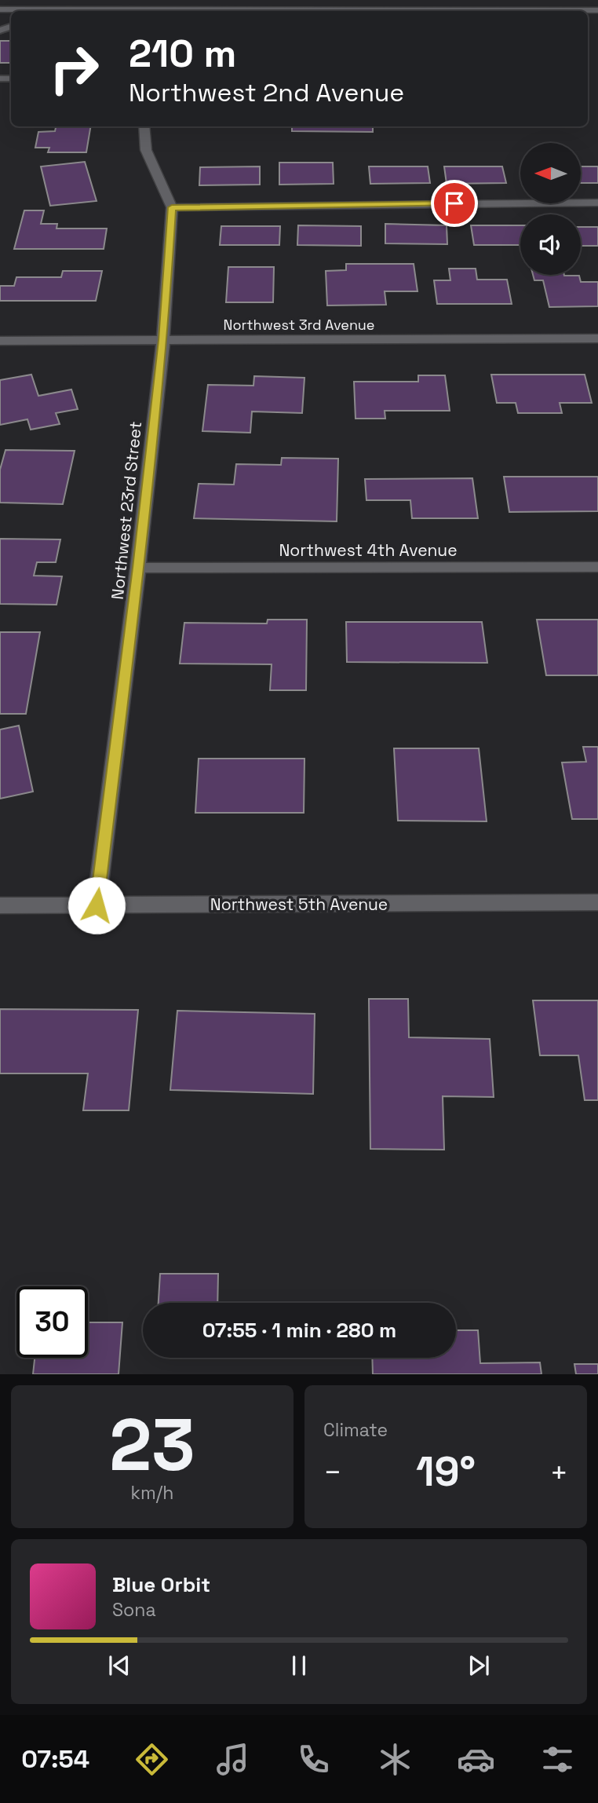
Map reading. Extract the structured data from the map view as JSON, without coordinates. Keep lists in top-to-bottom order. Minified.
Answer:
{"streets":{"street":["Northwest 3rd Avenue","Northwest 23rd Street","Northwest 4th Avenue","Northwest 5th Avenue"]},"crossings":[["Northwest 3rd Avenue","Northwest 23rd Street"],["Northwest 23rd Street","Northwest 4th Avenue"],["Northwest 23rd Street","Northwest 5th Avenue"]],"north":"left","page":{"turn":["210 m","Northwest 2nd Avenue"],"limit":"30","trip":"07:55 · 1 min · 280 m","tile":[["23","km/h"],"Climate"],"heat":["−","19°","+"],"song":["Blue Orbit","Sona"],"tabs":"07:54"}}
